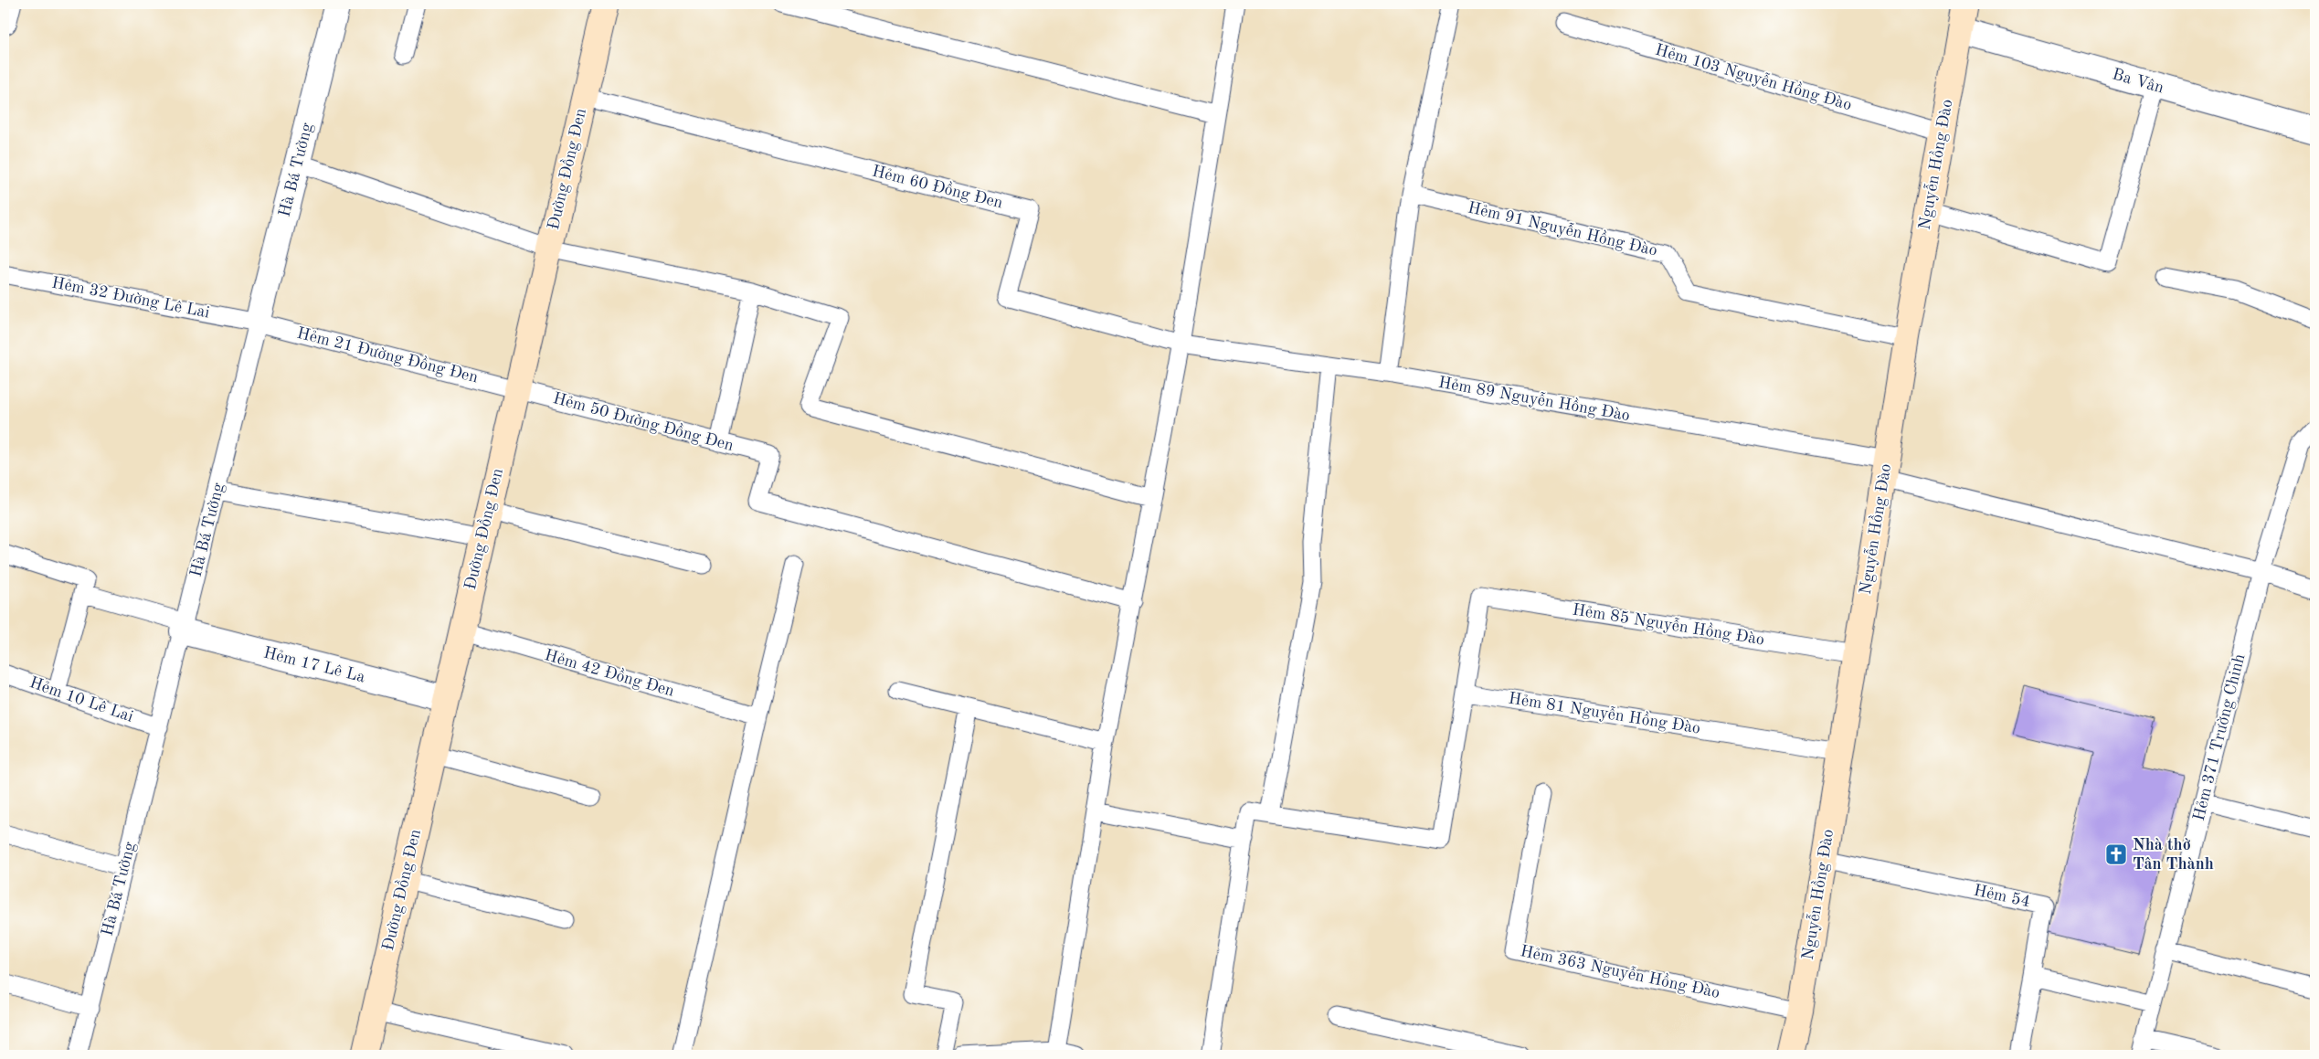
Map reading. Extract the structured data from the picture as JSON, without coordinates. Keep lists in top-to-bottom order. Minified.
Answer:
{"streets":{"street":["Ba Vân","Nguyễn Hồng Đào","Đường Đồng Đen","Hà Bá Tường","Hẻm 17 Lê La"],"lane":["Hẻm 103 Nguyễn Hồng Đào","Hẻm 60 Đồng Đen","Hẻm 91 Nguyễn Hồng Đào","Hẻm 32 Đường Lê Lai","Hẻm 21 Đường Đồng Đen","Hẻm 89 Nguyễn Hồng Đào","Hẻm 50 Đường Đồng Đen","Hẻm 85 Nguyễn Hồng Đào","Hẻm 42 Đồng Đen","Hẻm 10 Lê Lai","Hẻm 81 Nguyễn Hồng Đào","Hẻm 371 Trường Chinh","Hẻm 54","Hẻm 363 Nguyễn Hồng Đào"]},"crossings":[["Hẻm 103 Nguyễn Hồng Đào","Nguyễn Hồng Đào"],["Ba Vân","Nguyễn Hồng Đào"],["Nguyễn Hồng Đào","Hẻm 91 Nguyễn Hồng Đào"],["Nguyễn Hồng Đào","Hẻm 89 Nguyễn Hồng Đào"],["Nguyễn Hồng Đào","Hẻm 85 Nguyễn Hồng Đào"],["Nguyễn Hồng Đào","Hẻm 81 Nguyễn Hồng Đào"],["Nguyễn Hồng Đào","Hẻm 54"],["Nguyễn Hồng Đào","Hẻm 363 Nguyễn Hồng Đào"],["Đường Đồng Đen","Hẻm 60 Đồng Đen"],["Đường Đồng Đen","Hẻm 21 Đường Đồng Đen"],["Đường Đồng Đen","Hẻm 50 Đường Đồng Đen"],["Đường Đồng Đen","Hẻm 17 Lê La"],["Đường Đồng Đen","Hẻm 42 Đồng Đen"],["Hà Bá Tường","Hẻm 32 Đường Lê Lai"],["Hà Bá Tường","Hẻm 21 Đường Đồng Đen"],["Hà Bá Tường","Hẻm 17 Lê La"],["Hà Bá Tường","Hẻm 10 Lê Lai"],["Hẻm 60 Đồng Đen","Hẻm 89 Nguyễn Hồng Đào"],["Hẻm 32 Đường Lê Lai","Hẻm 21 Đường Đồng Đen"],["Hẻm 21 Đường Đồng Đen","Hẻm 50 Đường Đồng Đen"],["Hẻm 89 Nguyễn Hồng Đào","Hẻm 371 Trường Chinh"],["Hẻm 85 Nguyễn Hồng Đào","Hẻm 81 Nguyễn Hồng Đào"]],"places":{"church":["Nhà thờ Tân Thành"]}}
